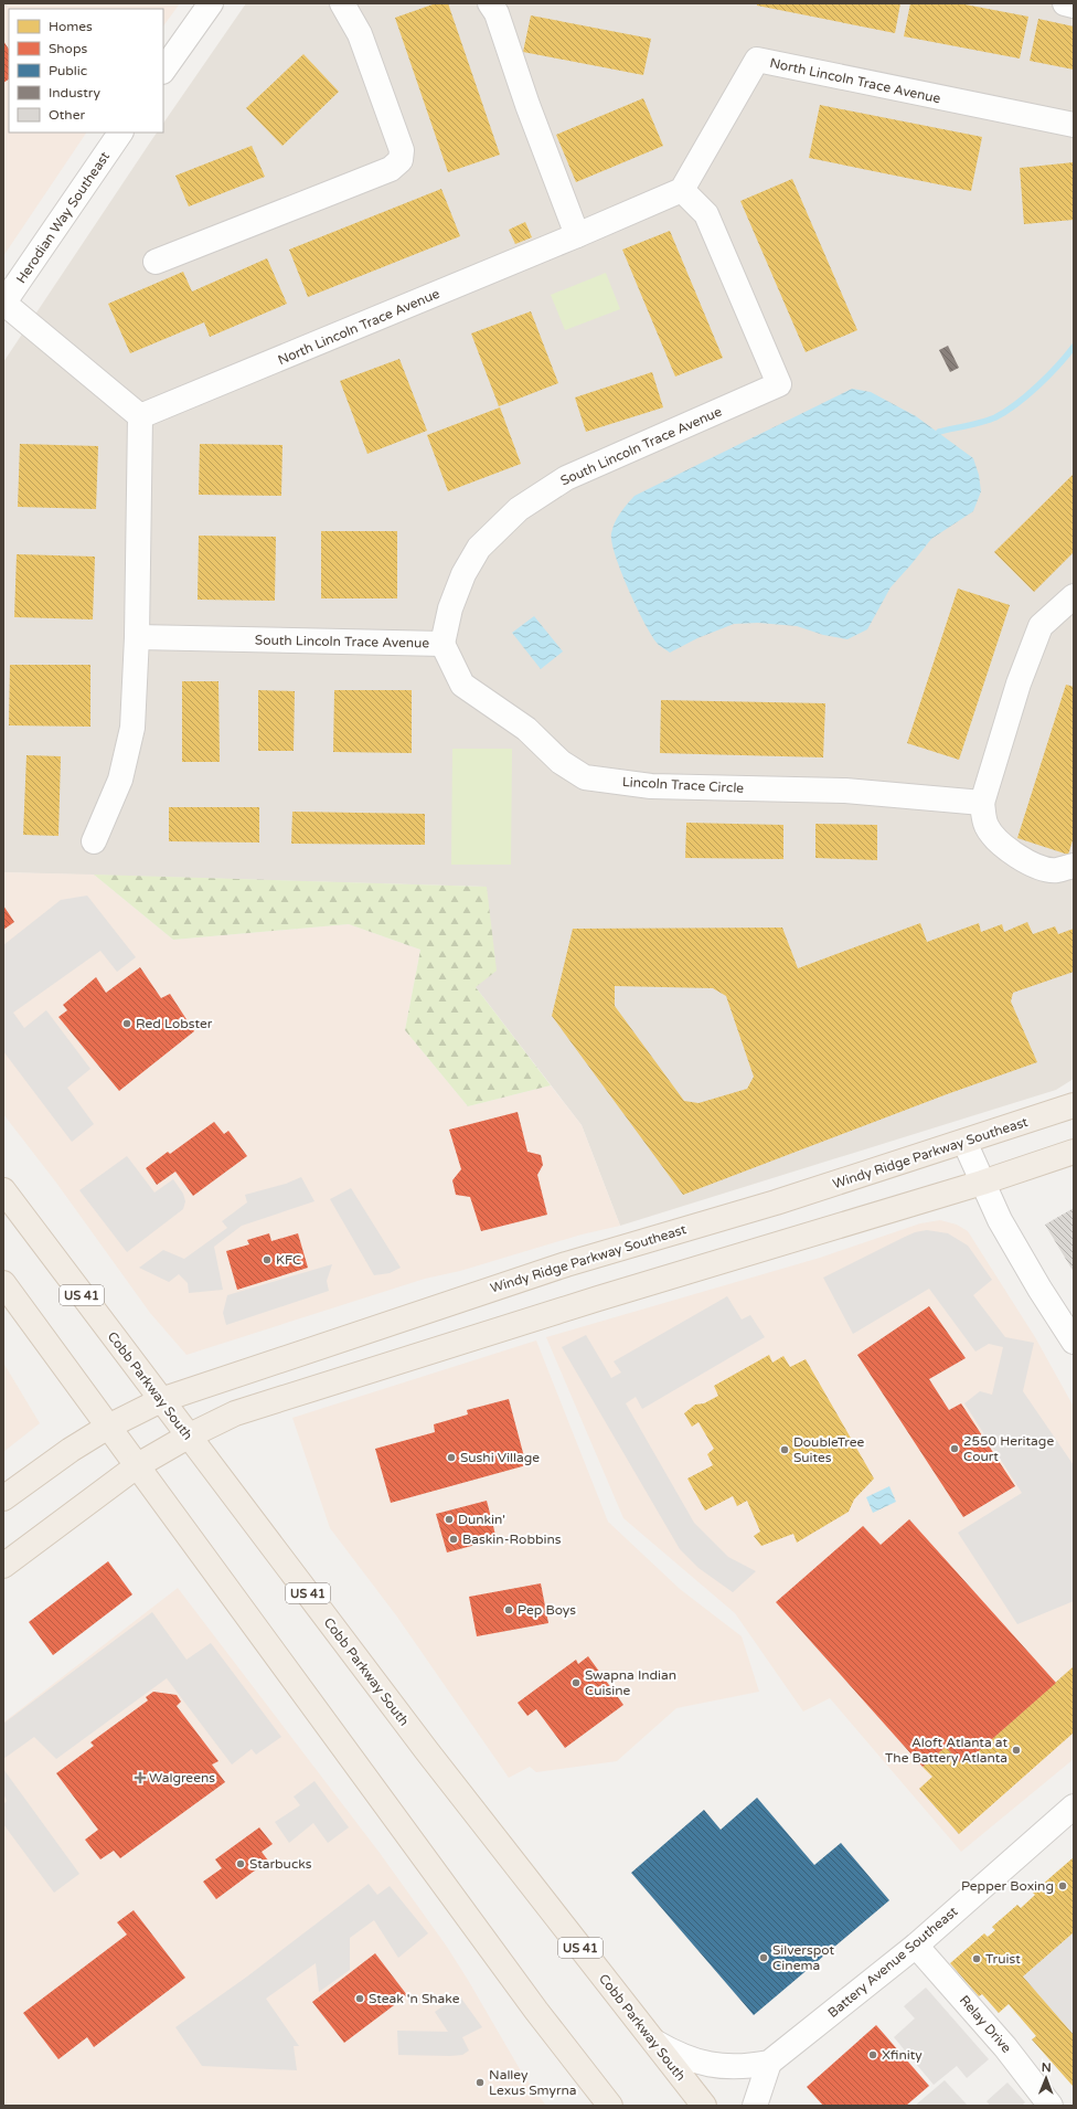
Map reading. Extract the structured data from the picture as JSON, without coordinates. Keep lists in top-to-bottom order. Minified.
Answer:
{"streets":{"main road":["Windy Ridge Parkway Southeast","US 41","Cobb Parkway South"],"street":["North Lincoln Trace Avenue","Herodian Way Southeast","South Lincoln Trace Avenue","Lincoln Trace Circle","Battery Avenue Southeast","Relay Drive"]},"crossings":[["North Lincoln Trace Avenue","South Lincoln Trace Avenue"],["South Lincoln Trace Avenue","Lincoln Trace Circle"],["Windy Ridge Parkway Southeast","Cobb Parkway South"],["Battery Avenue Southeast","Relay Drive"]],"places":{"other":["Red Lobster","KFC","2550 Heritage Court","DoubleTree Suites","Sushi Village","Dunkin'","Baskin-Robbins","Pep Boys","Swapna Indian Cuisine","Aloft Atlanta at The Battery Atlanta","Starbucks","Pepper Boxing","Silverspot Cinema","Truist","Steak 'n Shake","Xfinity","Nalley Lexus Smyrna"],"health":["Walgreens"]},"legend":["Homes","Shops","Public","Industry","Other"],"north":"top"}
